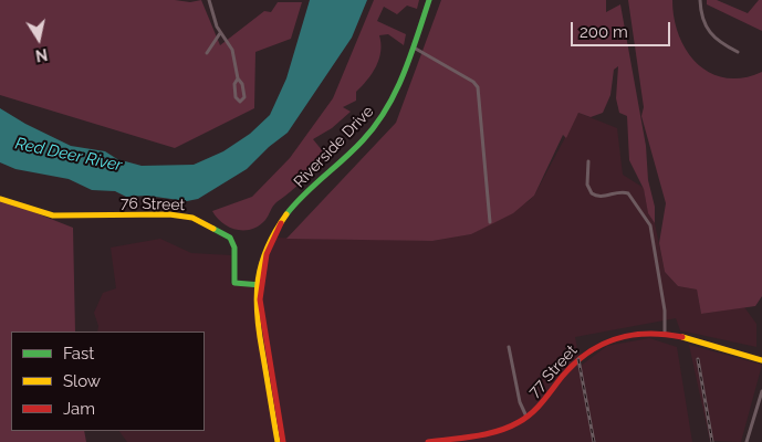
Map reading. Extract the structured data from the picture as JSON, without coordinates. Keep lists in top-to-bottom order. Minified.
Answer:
{"streets":{"main road":["Riverside Drive","76 Street","77 Street"]},"crossings":[["Riverside Drive","76 Street"]],"water":["Red Deer River"],"legend":["Fast","Slow","Jam"],"scale_bar":"200 m","north":"bottom"}
